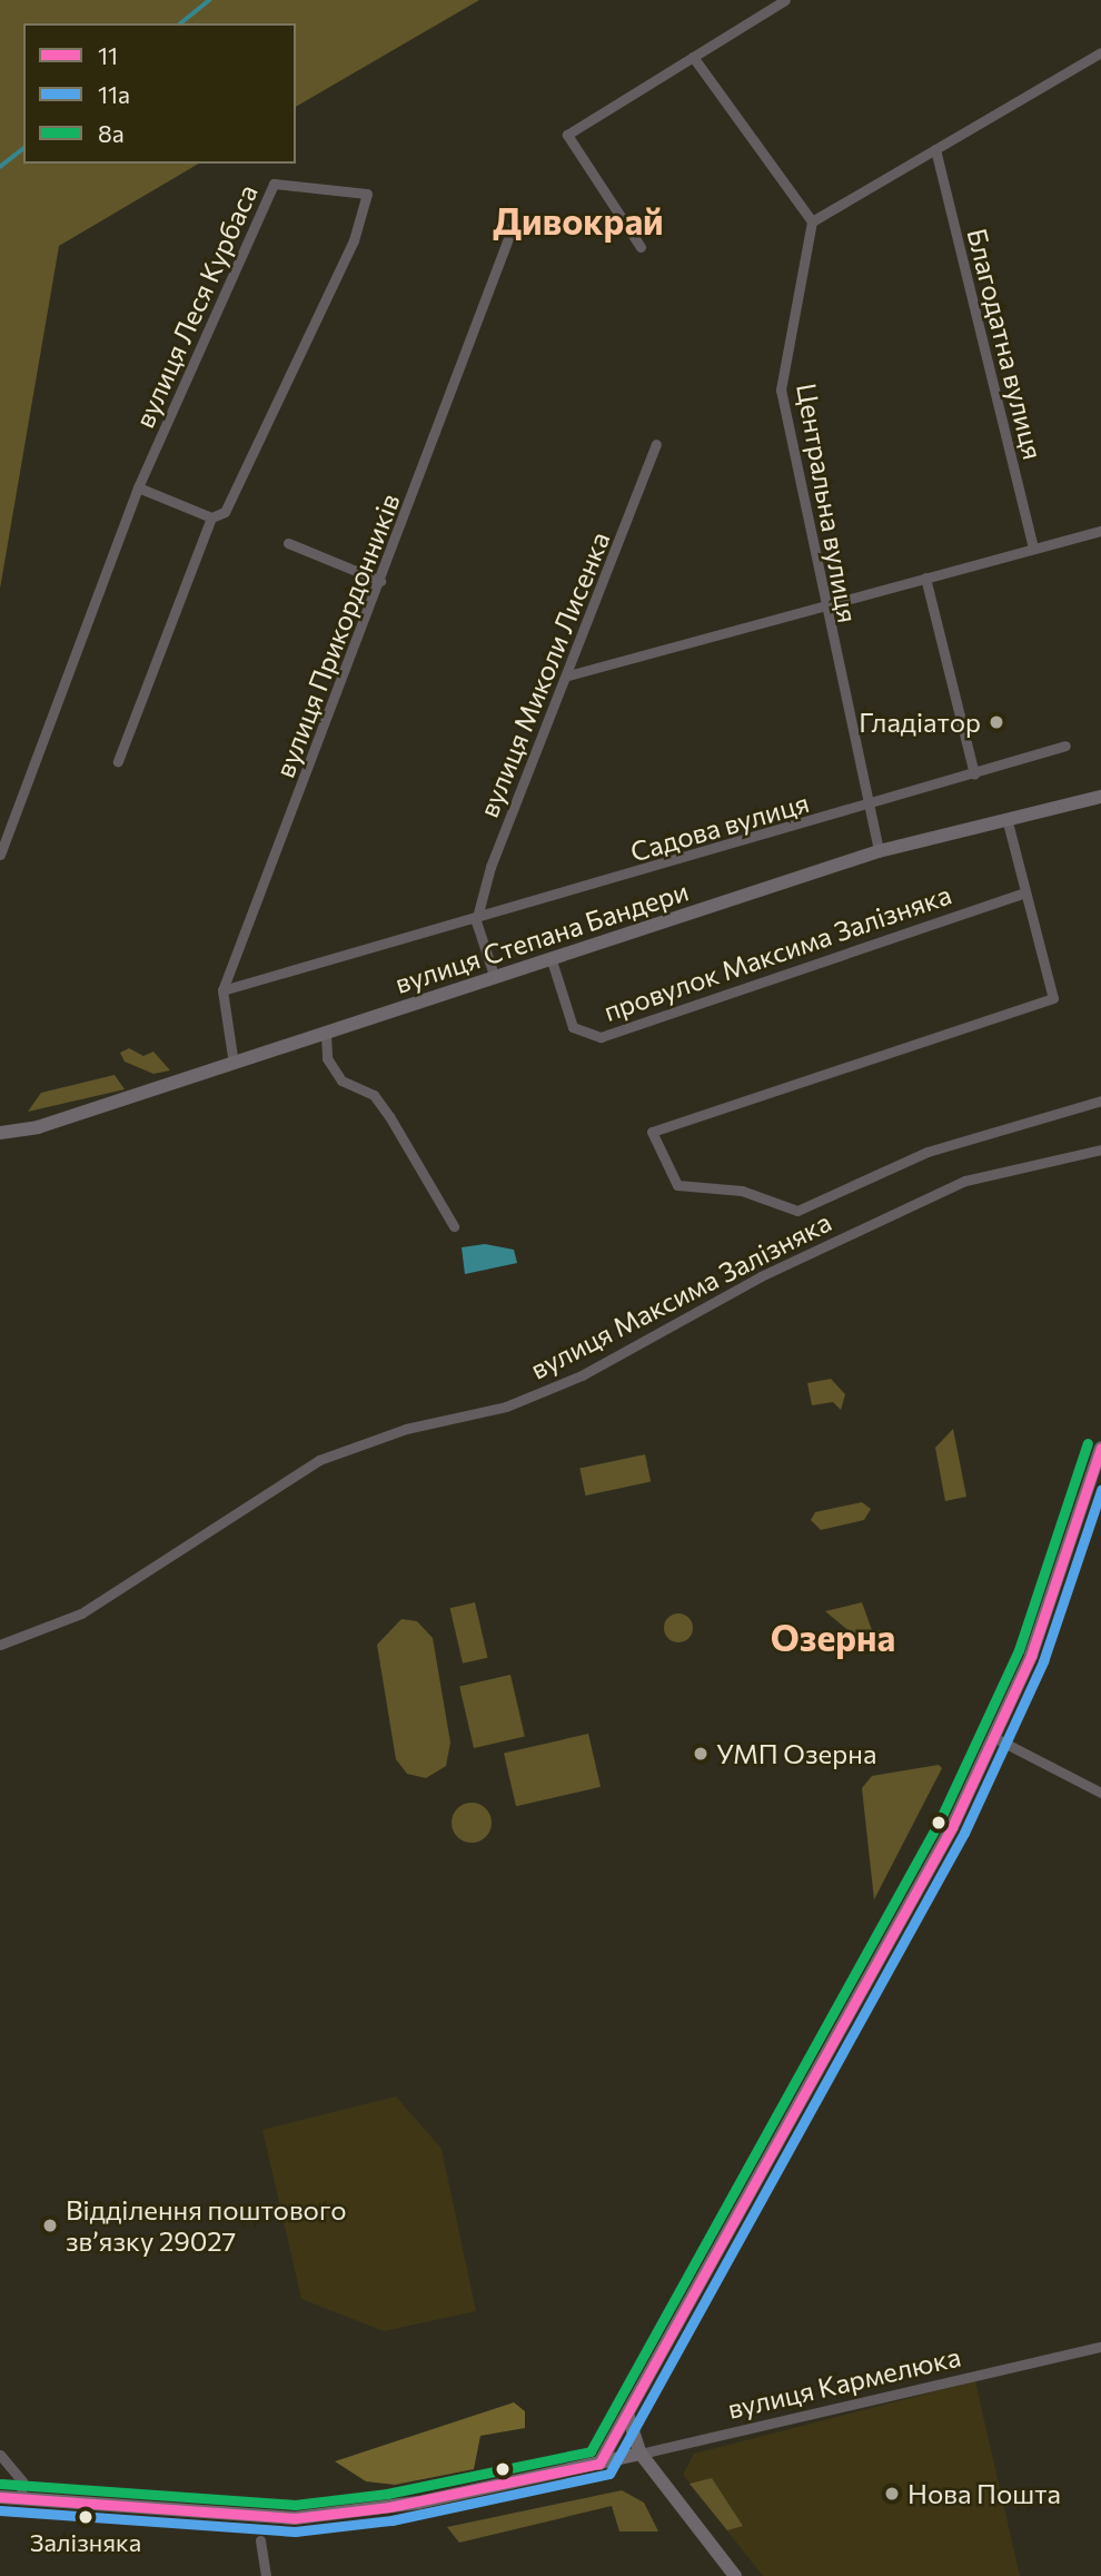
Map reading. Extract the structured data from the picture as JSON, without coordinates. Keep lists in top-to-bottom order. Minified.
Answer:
{"streets":{"main road":["вулиця Степана Бандери","вулиця Кармелюка"],"street":["вулиця Леся Курбаса","Благодатна вулиця","Центральна вулиця","вулиця Прикордонників","вулиця Миколи Лисенка","Садова вулиця","провулок Максима Залізняка","вулиця Максима Залізняка"]},"crossings":[["Центральна вулиця","Садова вулиця"],["Центральна вулиця","вулиця Степана Бандери"],["вулиця Прикордонників","Садова вулиця"],["вулиця Прикордонників","вулиця Степана Бандери"],["вулиця Миколи Лисенка","Садова вулиця"],["вулиця Степана Бандери","провулок Максима Залізняка"],["провулок Максима Залізняка","вулиця Максима Залізняка"]],"districts":["Дивокрай","Озерна"],"places":["Гладіатор","УМП Озерна","Відділення поштового зв’язку 29027","Нова Пошта","Залізняка"],"lines":["transit line 8а","transit line 11","transit line 11а"],"legend":["11","11а","8а"]}
